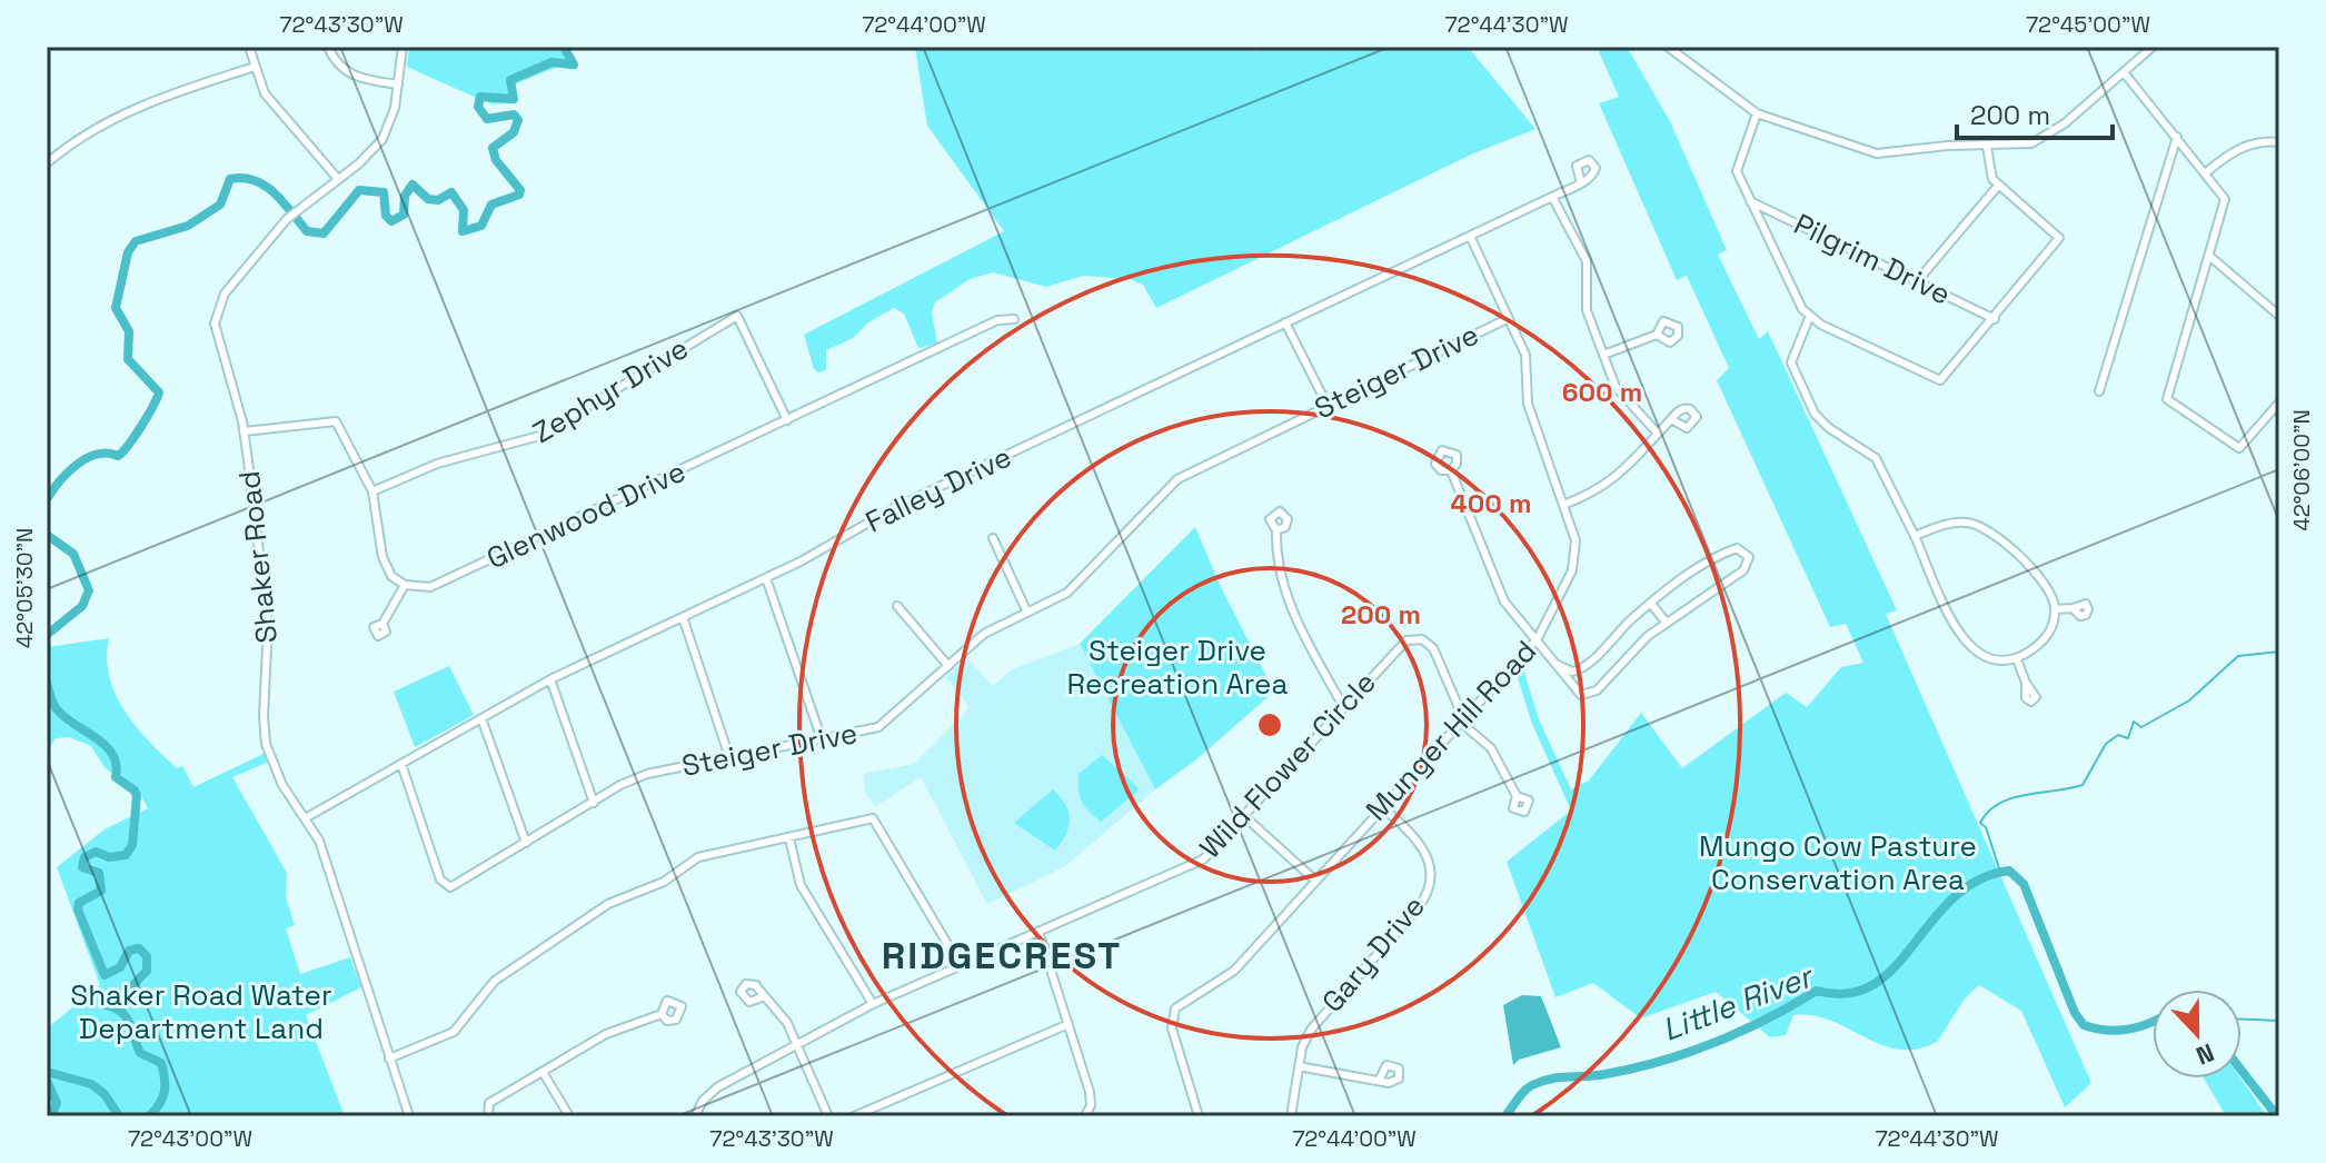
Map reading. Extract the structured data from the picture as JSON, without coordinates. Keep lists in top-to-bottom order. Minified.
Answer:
{"streets":{"street":["Pilgrim Drive","Steiger Drive","Zephyr Drive","Falley Drive","Glenwood Drive","Shaker Road","Munger Hill Road","Wild Flower Circle","Gary Drive"]},"crossings":[["Steiger Drive","Falley Drive"],["Steiger Drive","Munger Hill Road"],["Zephyr Drive","Glenwood Drive"],["Falley Drive","Shaker Road"],["Falley Drive","Munger Hill Road"],["Munger Hill Road","Wild Flower Circle"],["Munger Hill Road","Gary Drive"]],"districts":["RIDGECREST"],"water":["Little River"],"parks":["Steiger Drive Recreation Area","Mungo Cow Pasture Conservation Area","Shaker Road Water Department Land"],"scale_bar":"200 m","north":"bottom","coordinates":["72°43'30\"W","72°44'00\"W","72°44'30\"W","72°45'00\"W","42°06'00\"N","42°05'30\"N","72°43'00\"W"],"rings":["600 m","400 m","200 m"]}
